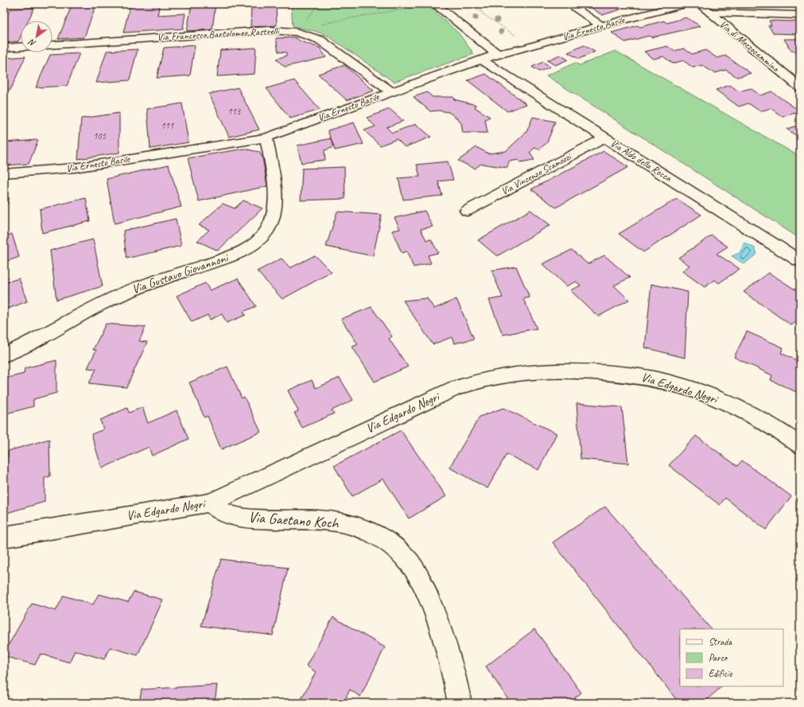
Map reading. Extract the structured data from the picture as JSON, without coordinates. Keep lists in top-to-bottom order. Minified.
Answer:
{"streets":{"main road":["Via di Mezzocammino"],"street":["Via Ernesto Basile","Via Francesco Bartolomeo Rastrelli","Via Aldo della Rocca","Via Vincenzo Scamozzi","Via Gustavo Giovannoni","Via Edgardo Negri","Via Gaetano Koch"]},"crossings":[["Via Ernesto Basile","Via Francesco Bartolomeo Rastrelli"],["Via Ernesto Basile","Via Aldo della Rocca"],["Via Ernesto Basile","Via Gustavo Giovannoni"],["Via Aldo della Rocca","Via Vincenzo Scamozzi"],["Via Edgardo Negri","Via Gaetano Koch"]],"house_numbers":["113","111","105"],"legend":["Strada","Parco","Edificio"],"north":"bottom left"}
